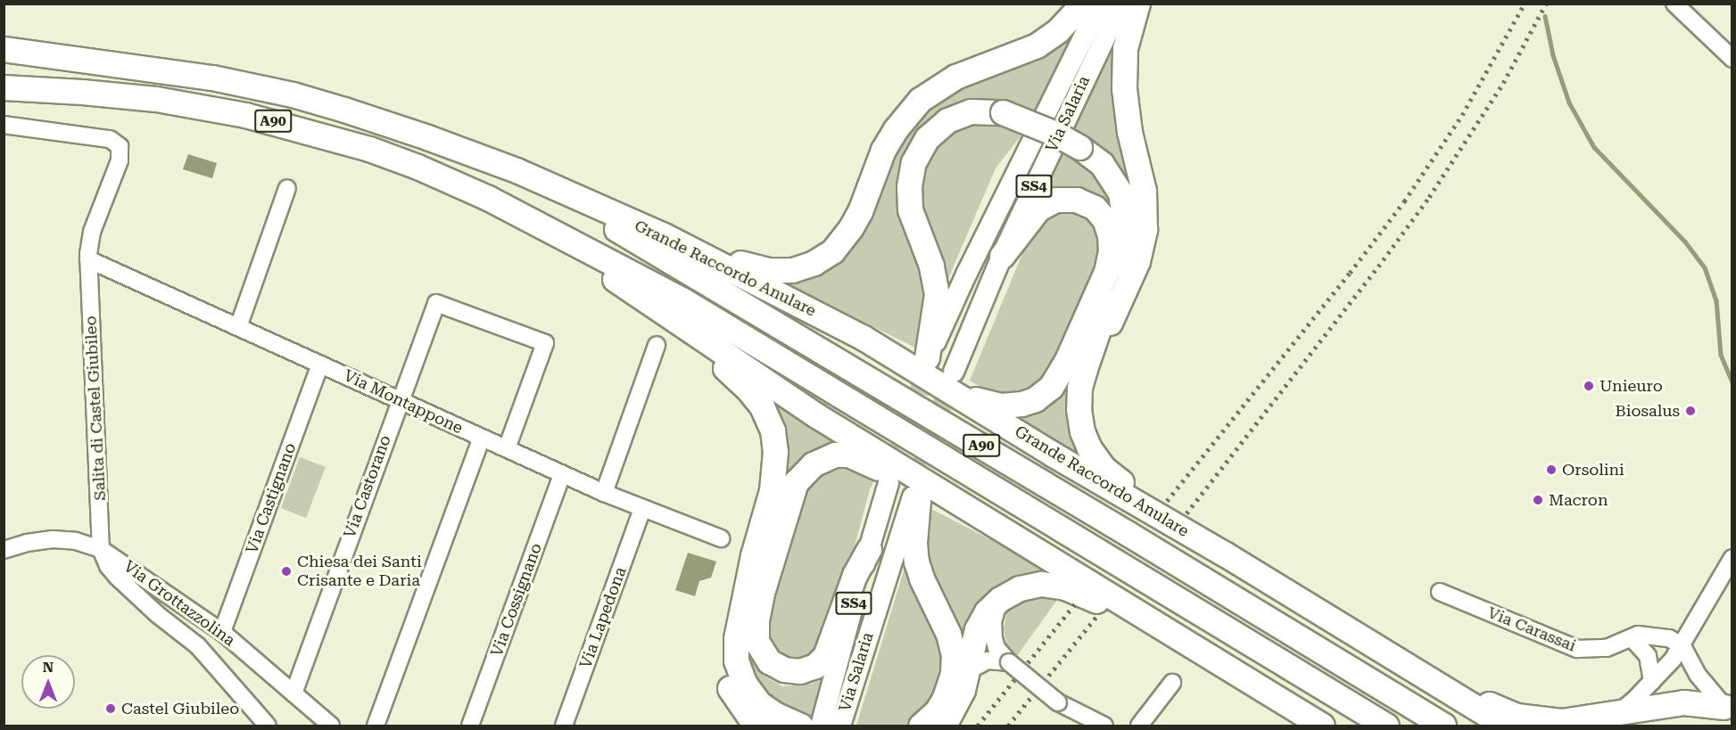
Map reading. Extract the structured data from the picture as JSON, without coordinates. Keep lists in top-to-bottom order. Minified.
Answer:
{"streets":{"highway":["A90","Grande Raccordo Anulare"],"main road":["Via Salaria","SS4"],"street":["Via Montappone","Salita di Castel Giubileo","Via Castorano","Via Castignano","Via Cossignano","Via Grottazzolina","Via Lapedona","Via Carassai"]},"crossings":[["Via Salaria","Grande Raccordo Anulare"],["Via Montappone","Salita di Castel Giubileo"],["Via Montappone","Via Castorano"],["Via Montappone","Via Castignano"],["Via Montappone","Via Cossignano"],["Via Montappone","Via Lapedona"],["Salita di Castel Giubileo","Via Grottazzolina"],["Via Castorano","Via Grottazzolina"],["Via Castignano","Via Grottazzolina"]],"places":["Unieuro","Biosalus","Orsolini","Macron","Chiesa dei Santi Crisante e Daria","Castel Giubileo"],"north":"top"}
